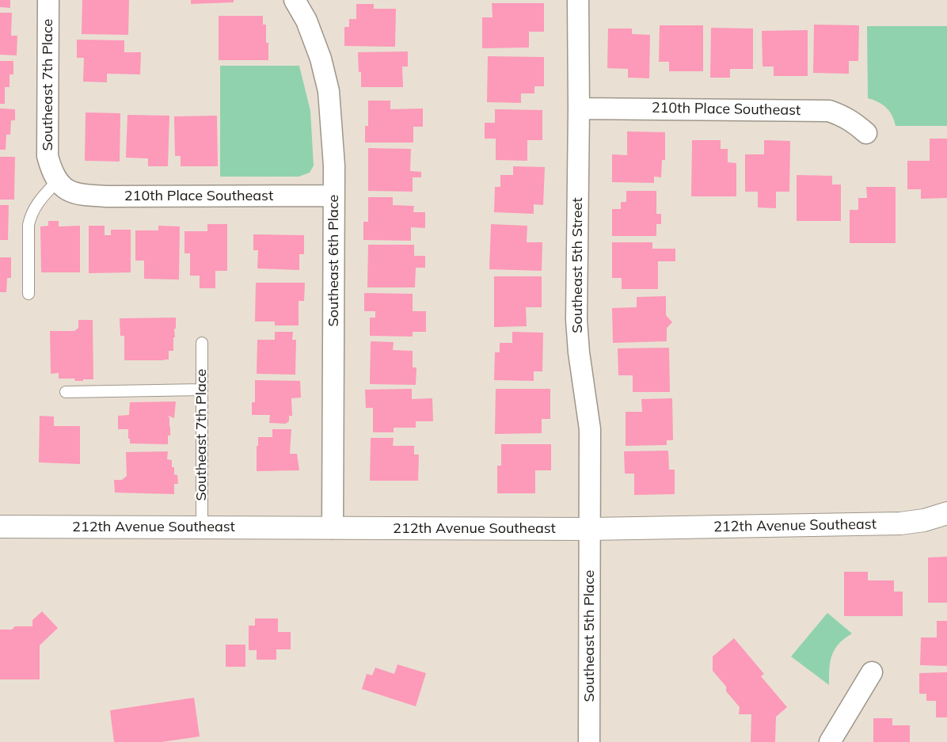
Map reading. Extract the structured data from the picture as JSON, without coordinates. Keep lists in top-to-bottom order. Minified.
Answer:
{"streets":{"street":["Southeast 7th Place","210th Place Southeast","Southeast 6th Place","Southeast 5th Street","212th Avenue Southeast","Southeast 5th Place"]},"crossings":[["Southeast 7th Place","210th Place Southeast"],["Southeast 7th Place","212th Avenue Southeast"],["210th Place Southeast","Southeast 6th Place"],["210th Place Southeast","Southeast 5th Street"],["Southeast 6th Place","212th Avenue Southeast"],["Southeast 5th Street","212th Avenue Southeast"],["Southeast 5th Street","Southeast 5th Place"],["212th Avenue Southeast","Southeast 5th Place"]]}
